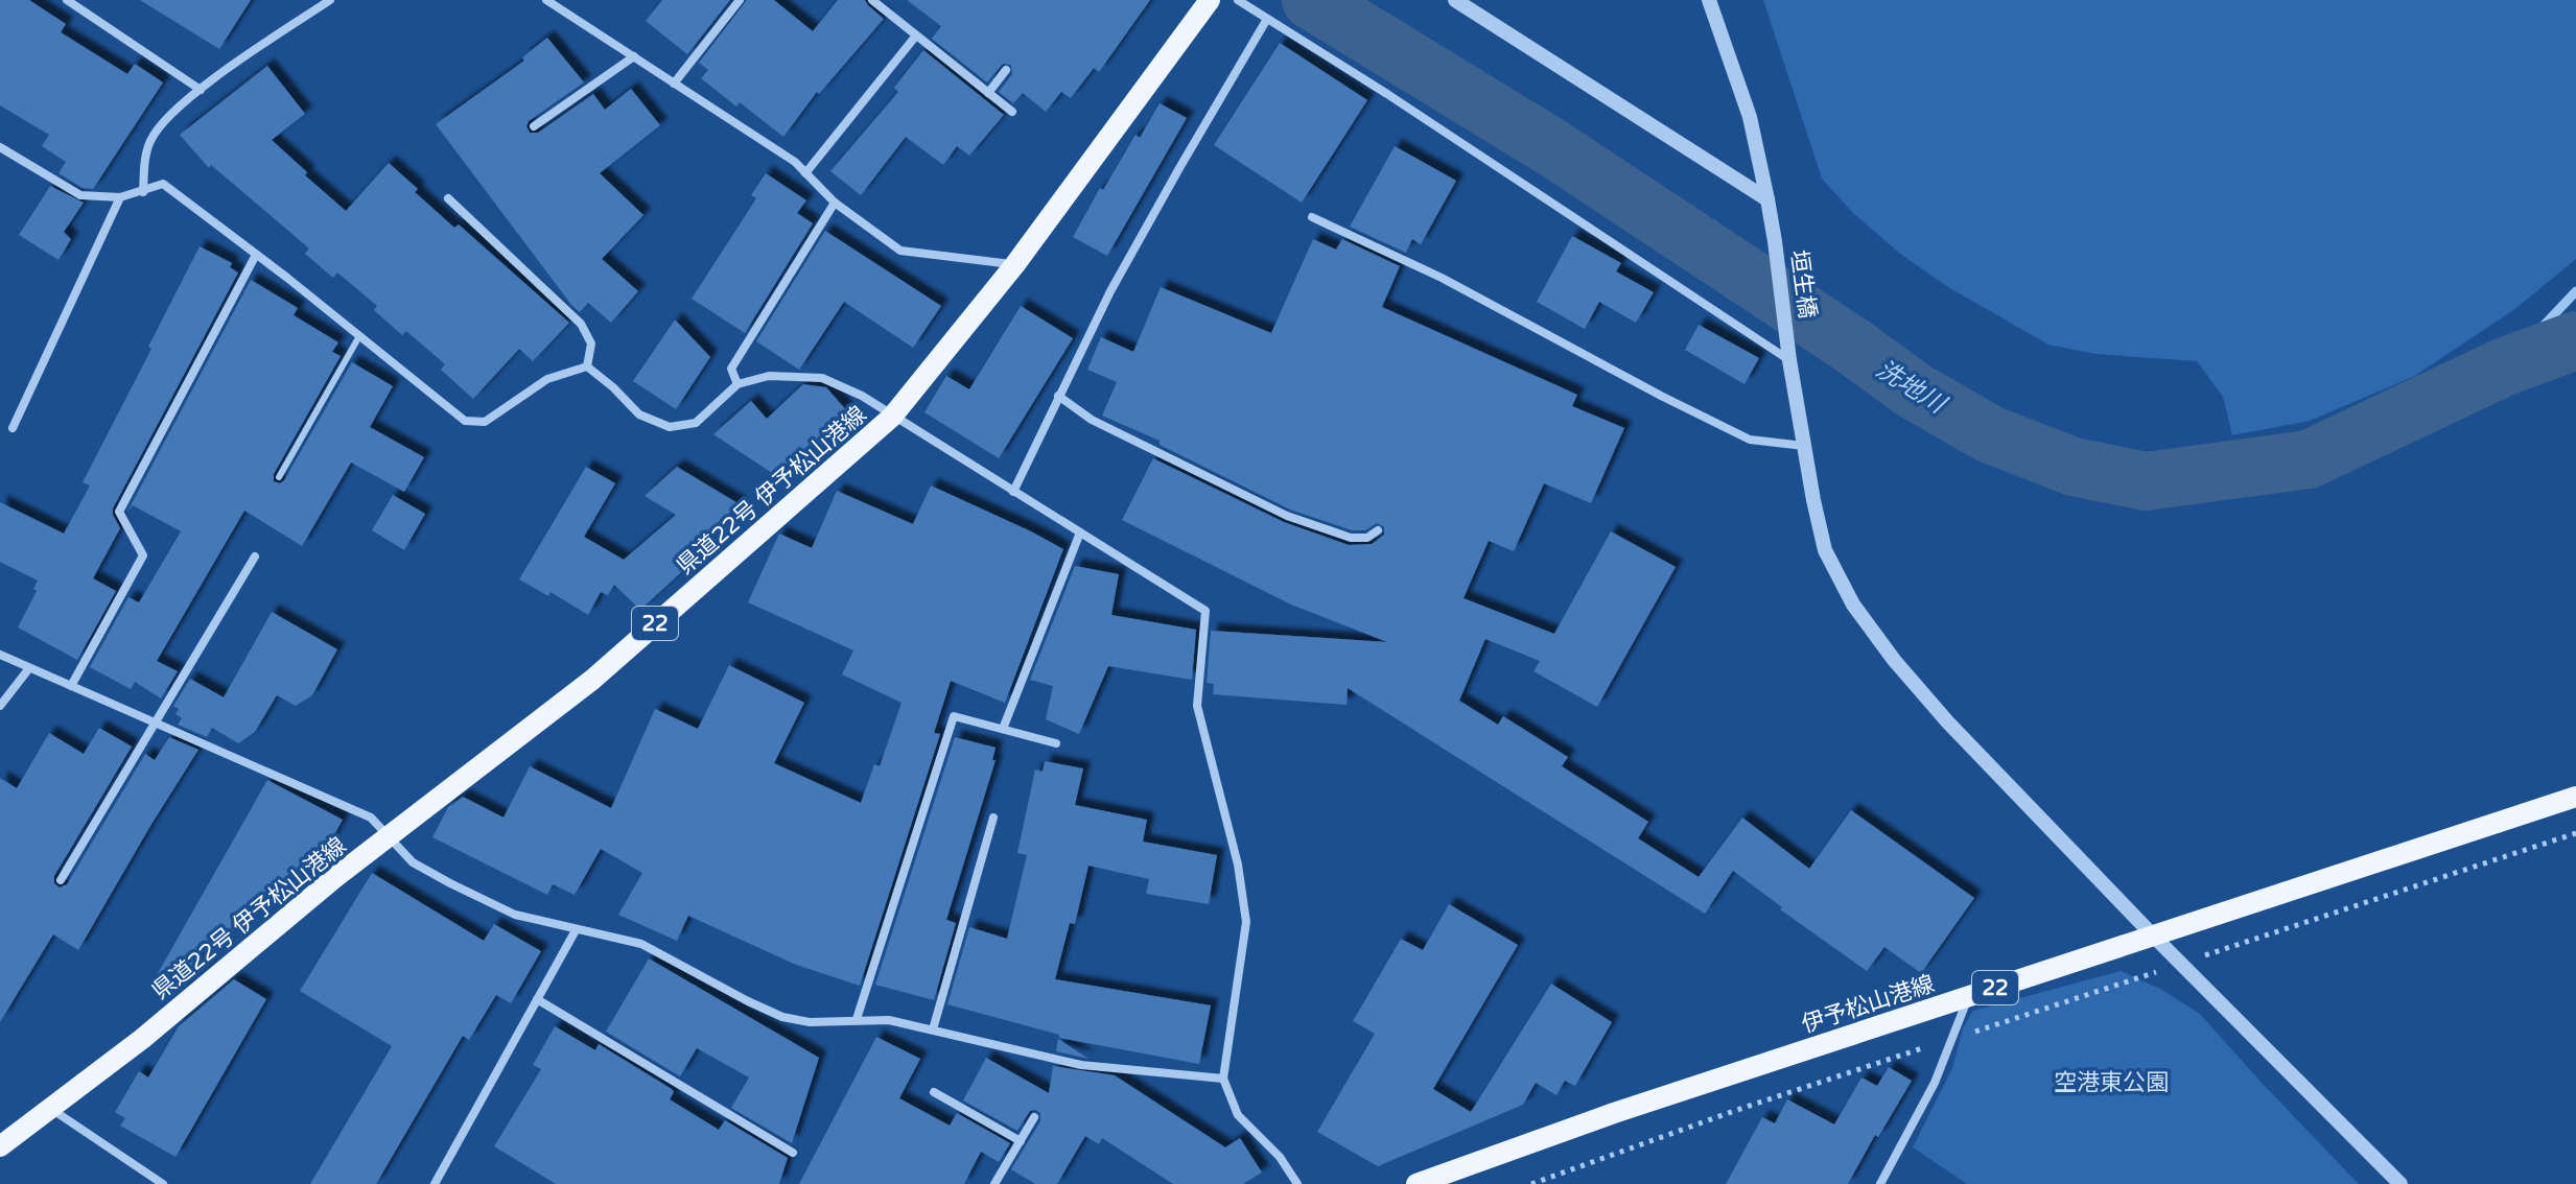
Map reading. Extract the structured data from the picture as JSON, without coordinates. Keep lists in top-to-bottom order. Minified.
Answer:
{"streets":{"main road":["県道22号 伊予松山港線","22","伊予松山港線"],"street":["垣生橋"]},"crossings":[["垣生橋","伊予松山港線"]],"water":["洗地川"],"parks":["空港東公園"]}
